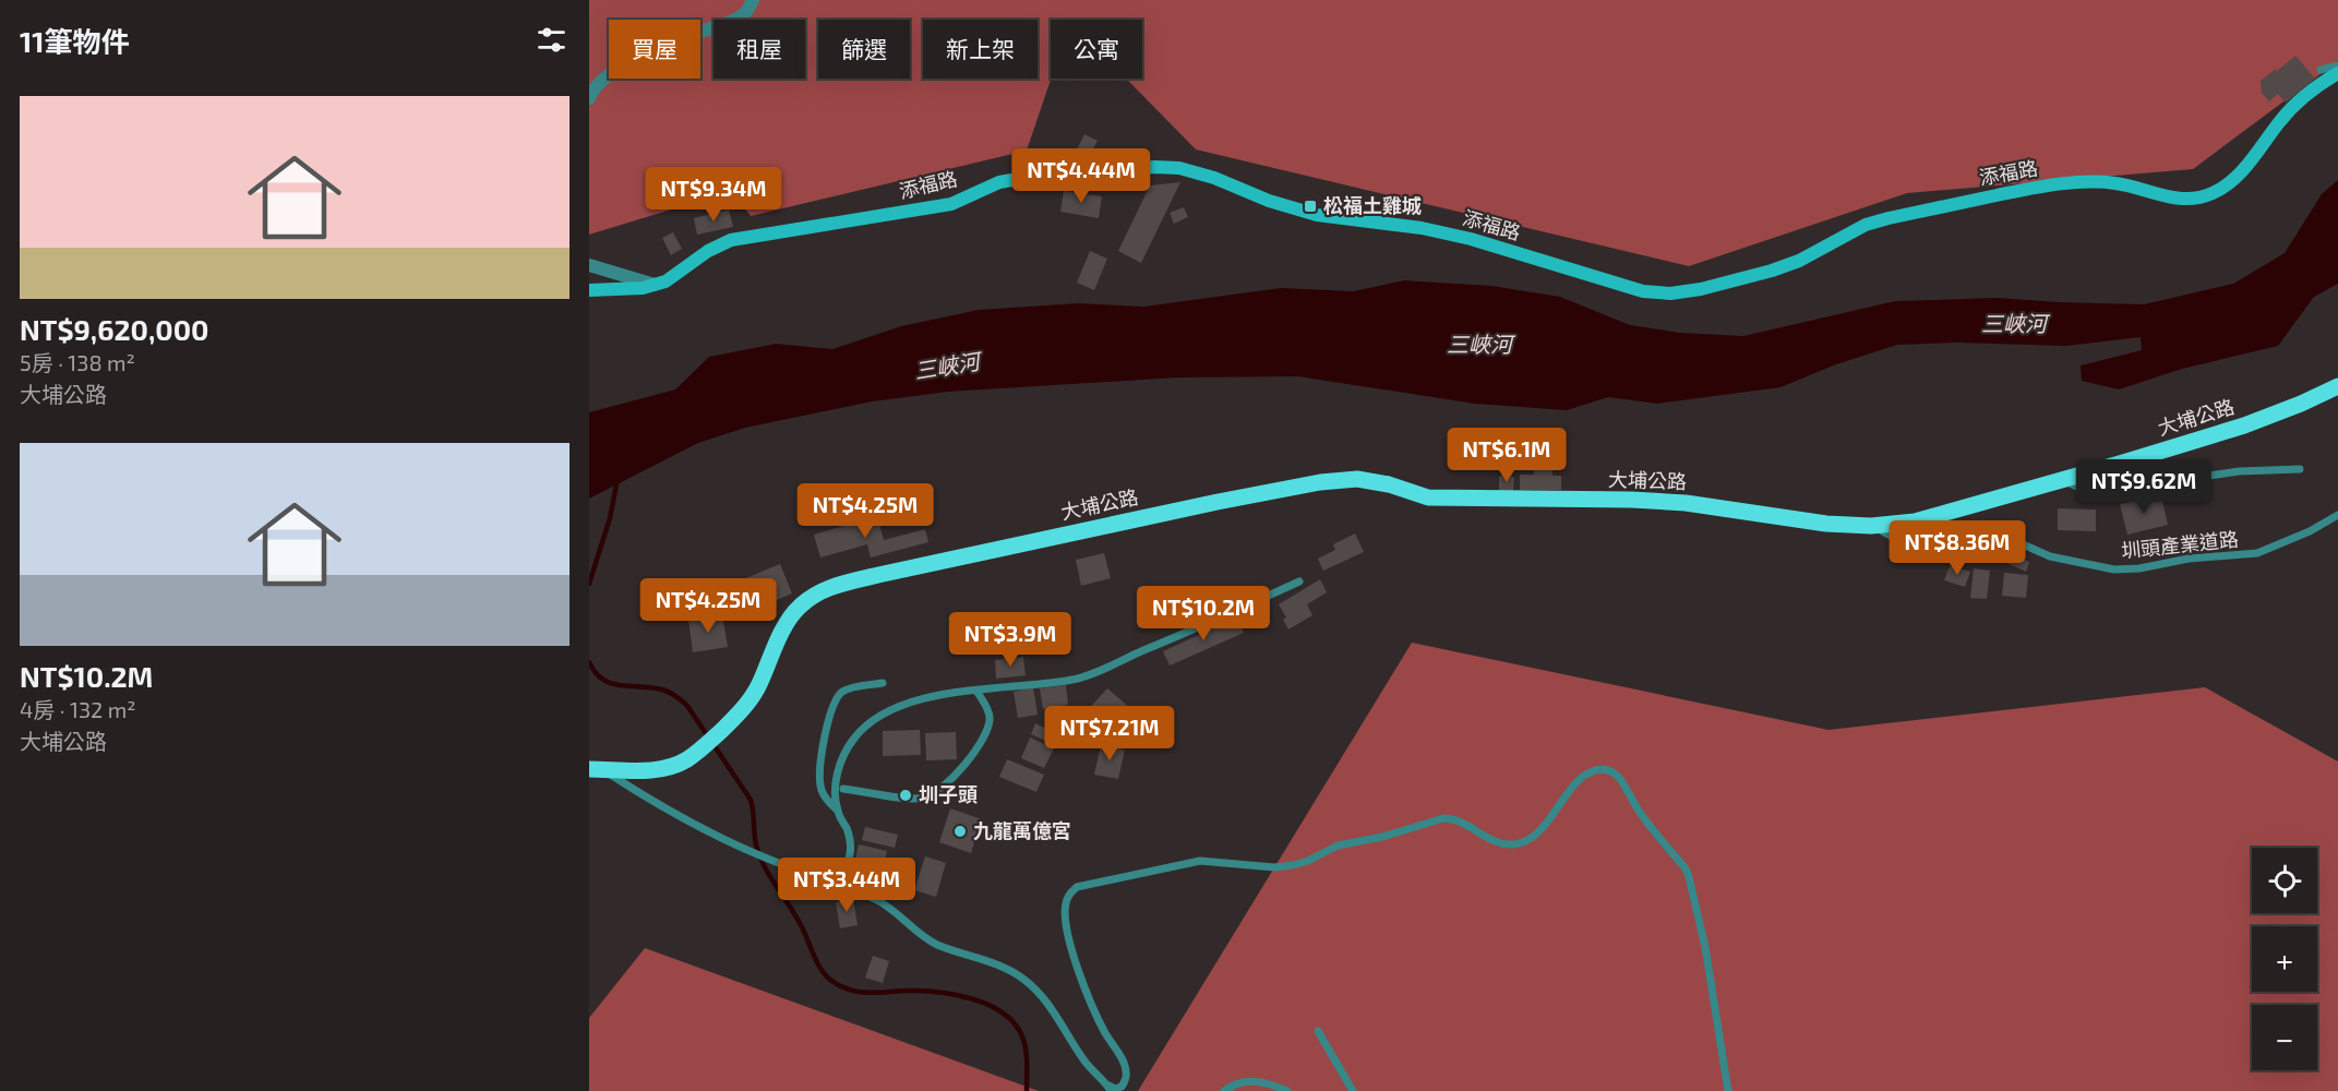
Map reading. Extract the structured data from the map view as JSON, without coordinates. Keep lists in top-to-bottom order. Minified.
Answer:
{"streets":{"main road":["大埔公路"],"street":["添福路"],"lane":["圳頭產業道路"]},"crossings":[["大埔公路","圳頭產業道路"]],"water":["三峽河"],"places":{"transit":["松福土雞城"],"other":["圳子頭","九龍萬億宮"]},"page":{"heading":"11筆物件","chip":["買屋","租屋","篩選","新上架","公寓"],"list":[{"name":"NT$9,620,000","note":"5房 · 138 m² · 大埔公路"},{"name":"NT$10.2M","note":"4房 · 132 m² · 大埔公路"}],"price":["NT$4.44M","NT$9.34M","NT$6.1M","NT$9.62M","NT$4.25M","NT$8.36M","NT$4.25M","NT$10.2M","NT$3.9M","NT$7.21M","NT$3.44M"],"map_buttons":["+","−"]}}
